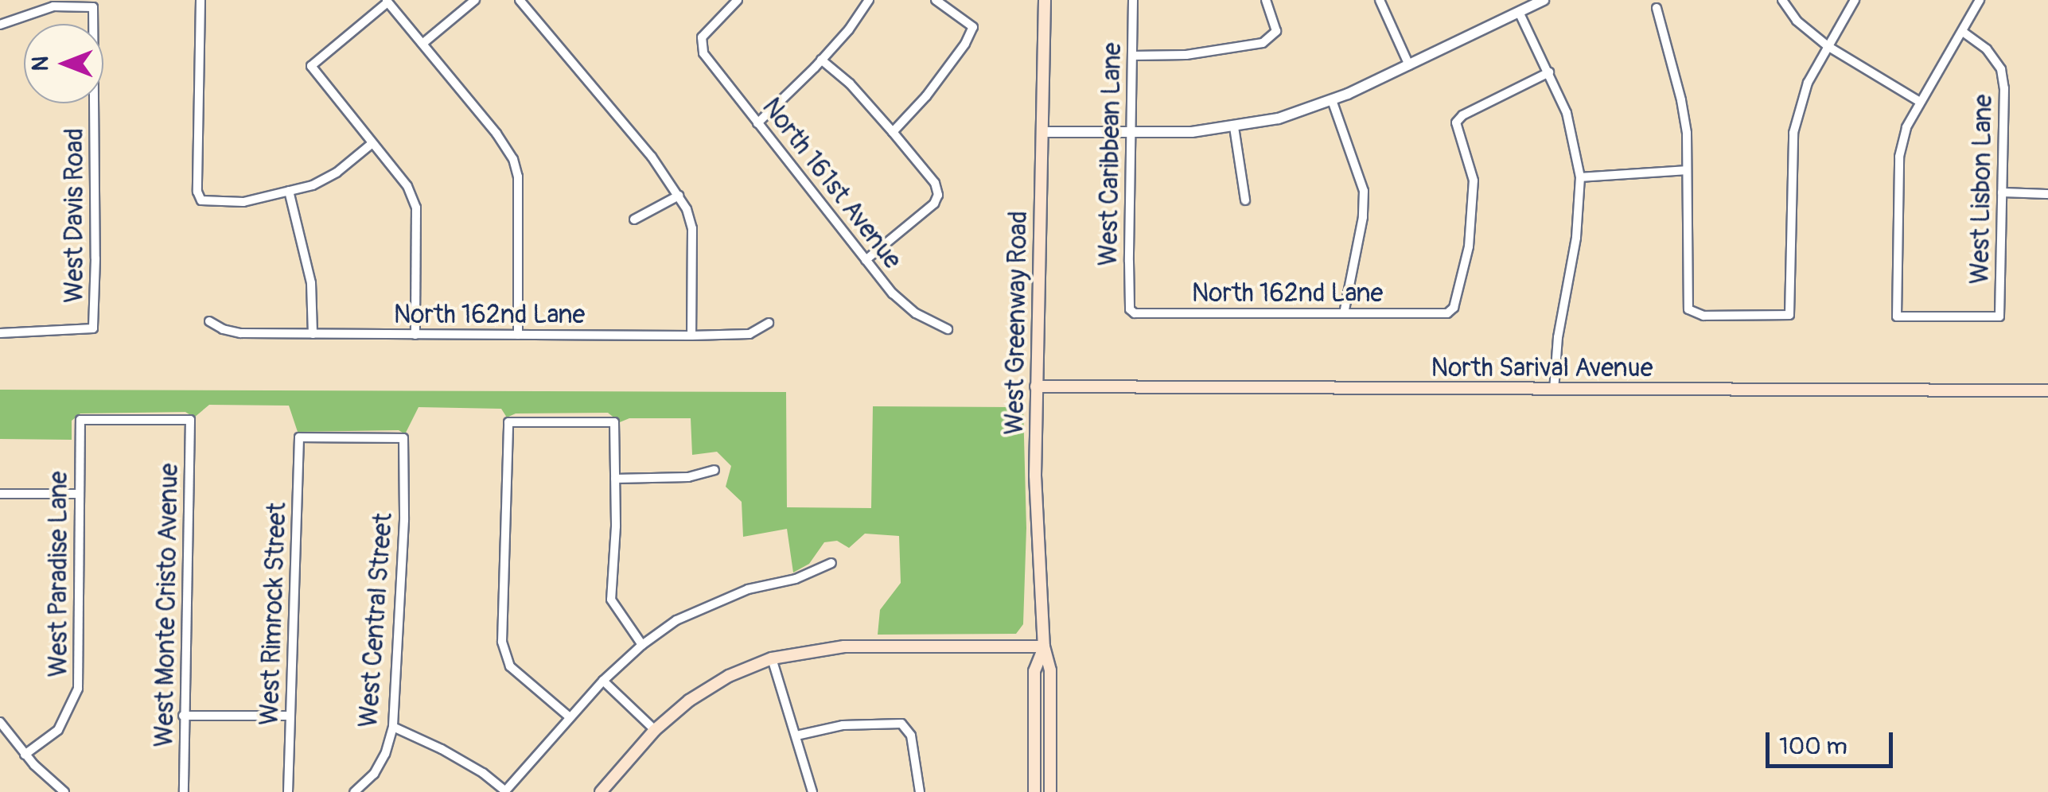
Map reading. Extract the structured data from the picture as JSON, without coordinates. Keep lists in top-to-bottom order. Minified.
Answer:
{"streets":{"main road":["West Greenway Road","North Sarival Avenue"],"street":["West Caribbean Lane","North 161st Avenue","West Lisbon Lane","West Davis Road","North 162nd Lane","West Paradise Lane","West Monte Cristo Avenue","West Rimrock Street","West Central Street"]},"crossings":[["West Caribbean Lane","North 162nd Lane"],["West Greenway Road","North Sarival Avenue"],["West Paradise Lane","West Monte Cristo Avenue"],["West Rimrock Street","West Central Street"]],"scale_bar":"100 m","north":"left"}
